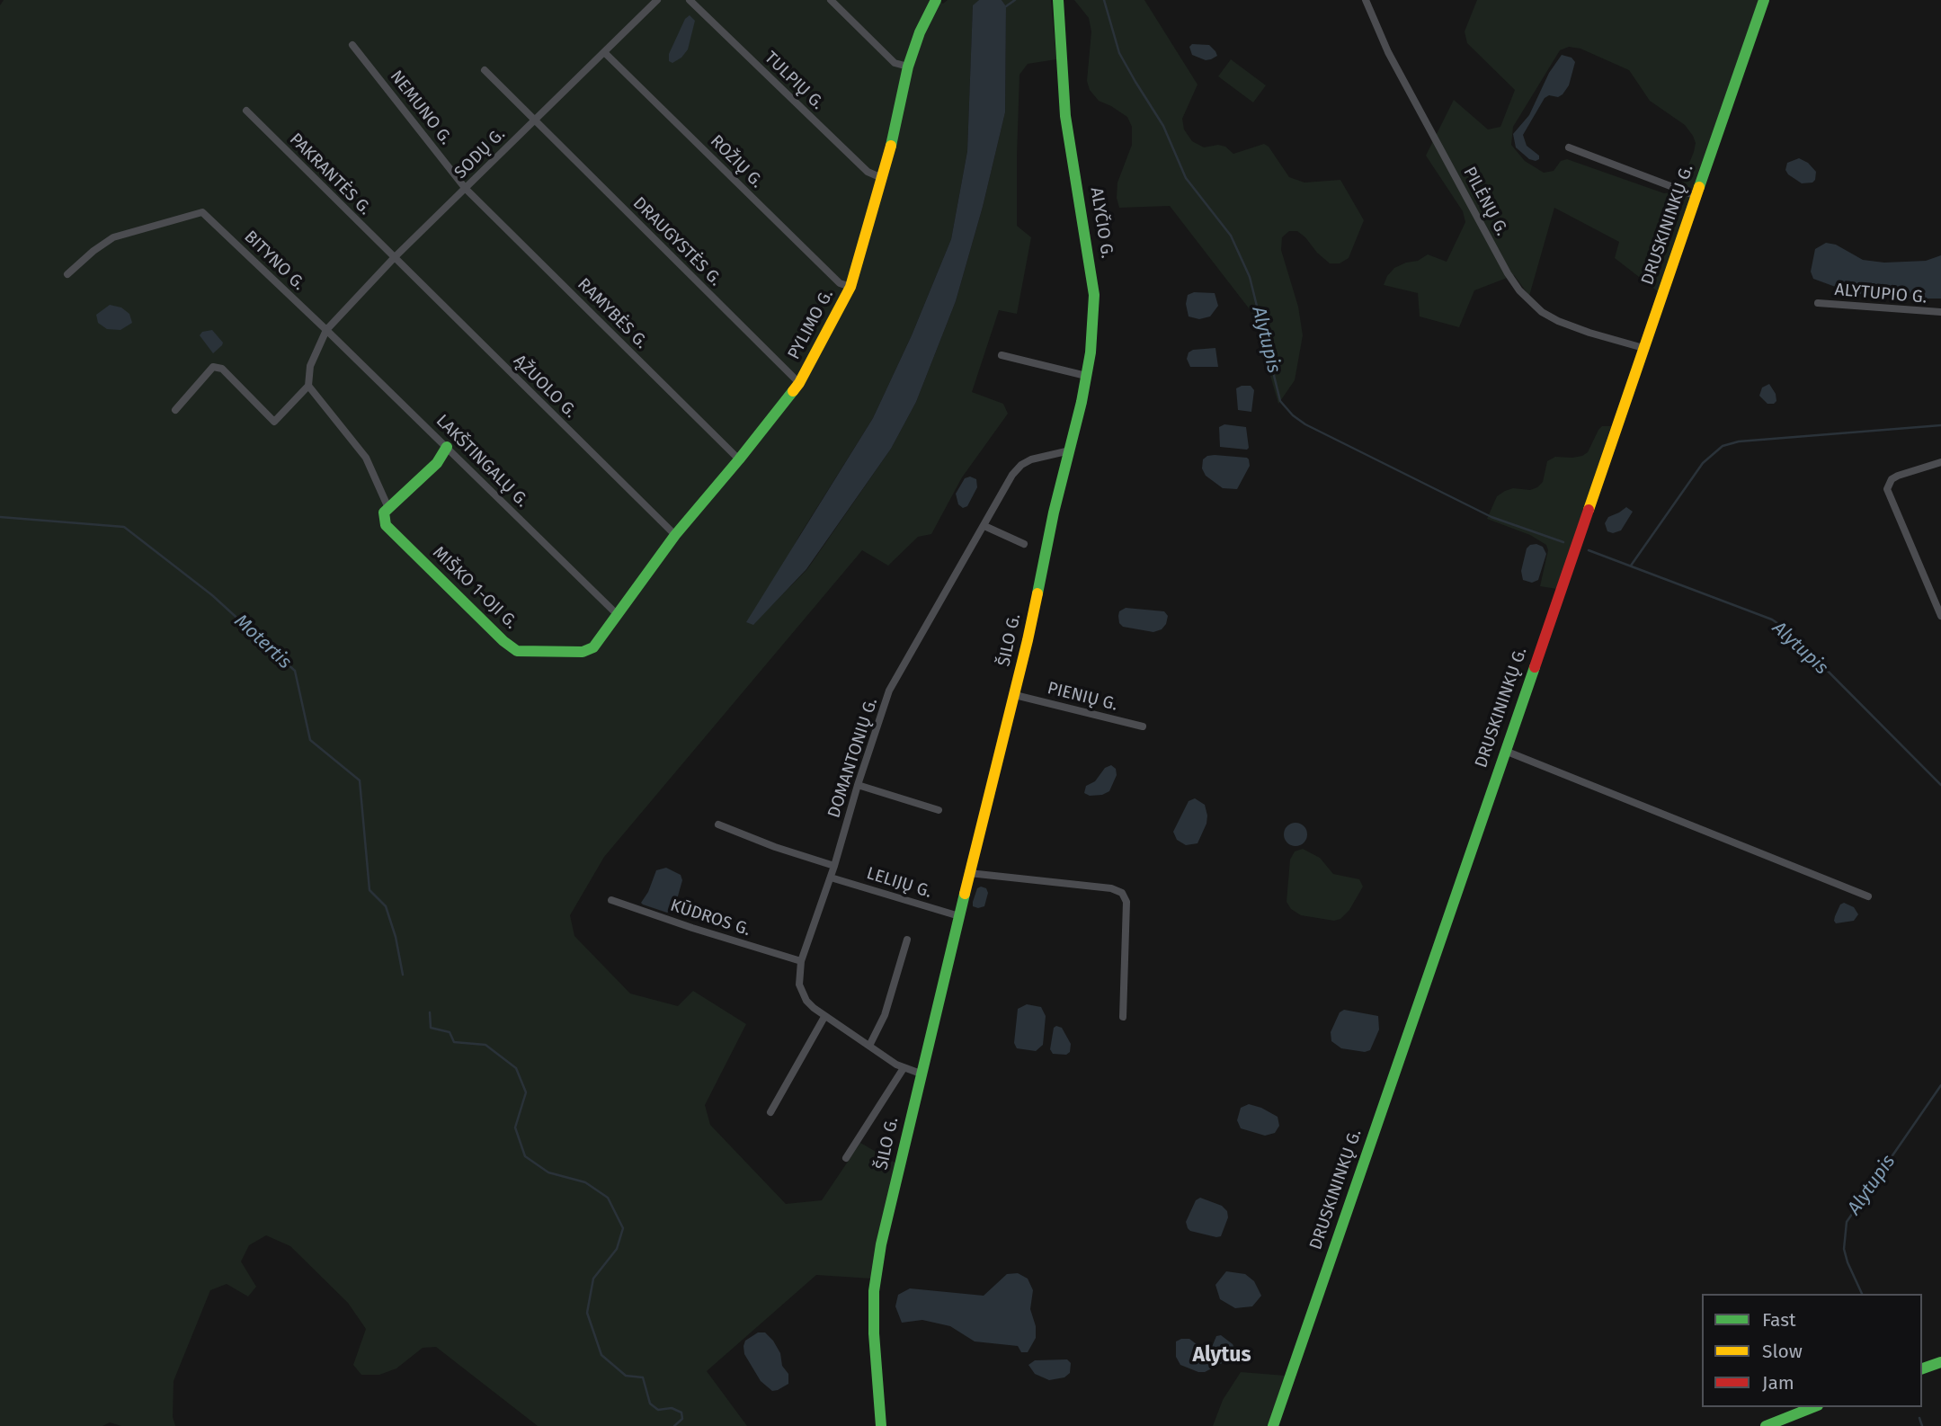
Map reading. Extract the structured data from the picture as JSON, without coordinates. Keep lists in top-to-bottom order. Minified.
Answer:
{"streets":{"street":["TULPIŲ G.","NEMUNO G.","SODŲ G.","ROŽIŲ G.","PAKRANTĖS G.","PILĖNŲ G.","ALYČIO G.","DRUSKININKŲ G.","DRAUGYSTĖS G.","BITYNO G.","ALYTUPIO G.","RAMYBĖS G.","PYLIMO G.","ĄŽUOLO G.","LAKŠTINGALŲ G.","MIŠKO 1-OJI G.","ŠILO G.","PIENIŲ G.","DOMANTONIŲ G.","LELIJŲ G.","KŪDROS G."]},"crossings":[["TULPIŲ G.","PYLIMO G."],["NEMUNO G.","SODŲ G."],["NEMUNO G.","RAMYBĖS G."],["SODŲ G.","ROŽIŲ G."],["SODŲ G.","PAKRANTĖS G."],["SODŲ G.","DRAUGYSTĖS G."],["SODŲ G.","BITYNO G."],["SODŲ G.","RAMYBĖS G."],["SODŲ G.","ĄŽUOLO G."],["SODŲ G.","LAKŠTINGALŲ G."],["ROŽIŲ G.","PYLIMO G."],["PAKRANTĖS G.","ĄŽUOLO G."],["PILĖNŲ G.","DRUSKININKŲ G."],["ALYČIO G.","ŠILO G."],["ALYČIO G.","DOMANTONIŲ G."],["DRAUGYSTĖS G.","PYLIMO G."],["BITYNO G.","LAKŠTINGALŲ G."],["RAMYBĖS G.","PYLIMO G."],["PYLIMO G.","ĄŽUOLO G."],["PYLIMO G.","LAKŠTINGALŲ G."],["PYLIMO G.","MIŠKO 1-OJI G."],["LAKŠTINGALŲ G.","MIŠKO 1-OJI G."],["ŠILO G.","PIENIŲ G."],["ŠILO G.","DOMANTONIŲ G."],["ŠILO G.","LELIJŲ G."],["DOMANTONIŲ G.","LELIJŲ G."],["DOMANTONIŲ G.","KŪDROS G."]],"districts":["Alytus"],"water":["Alytupis","Motertis"],"legend":["Fast","Slow","Jam"]}
